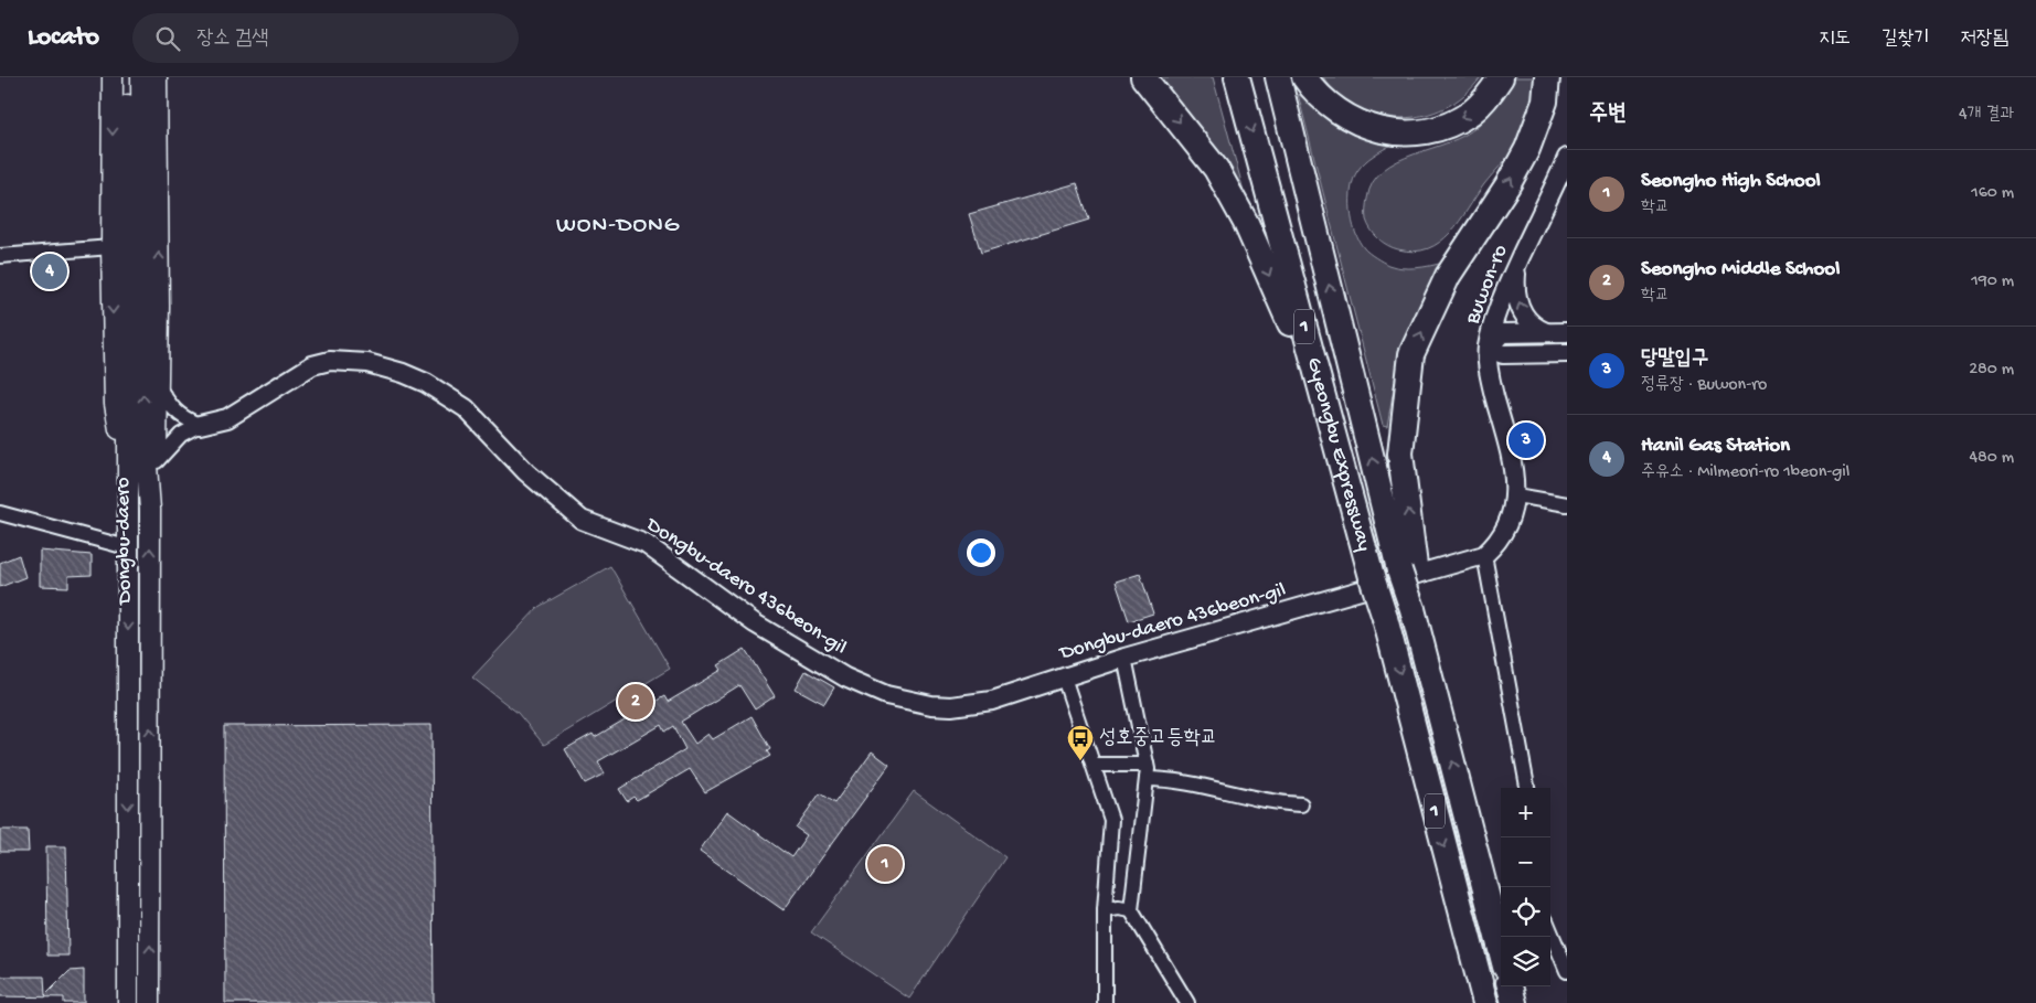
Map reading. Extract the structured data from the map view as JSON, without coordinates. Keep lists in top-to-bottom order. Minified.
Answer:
{"streets":{"highway":["1","Gyeongbu Expressway"],"main road":["Dongbu-daero"],"street":["Buwon-ro","Dongbu-daero 436beon-gil"]},"crossings":[["Buwon-ro","Dongbu-daero 436beon-gil"],["1","Gyeongbu Expressway"]],"districts":["WON-DONG"],"places":{"bus stop":["성호중고등학교"]},"page":{"header":"Locato","search":"장소 검색","nav":["지도","길찾기","저장됨"],"heading":["주변","4개 결과"],"list":[{"mark":"1","name":"Seongho High School","note":"학교","value":"160 m"},{"mark":"2","name":"Seongho Middle School","note":"학교","value":"190 m"},{"mark":"3","name":"당말입구","note":"정류장 · Buwon-ro","value":"280 m"},{"mark":"4","name":"Hanil Gas Station","note":"주유소 · Milmeori-ro 1beon-gil","value":"480 m"}],"pins":["4","3","2","1"],"map_buttons":["+","−"]}}
